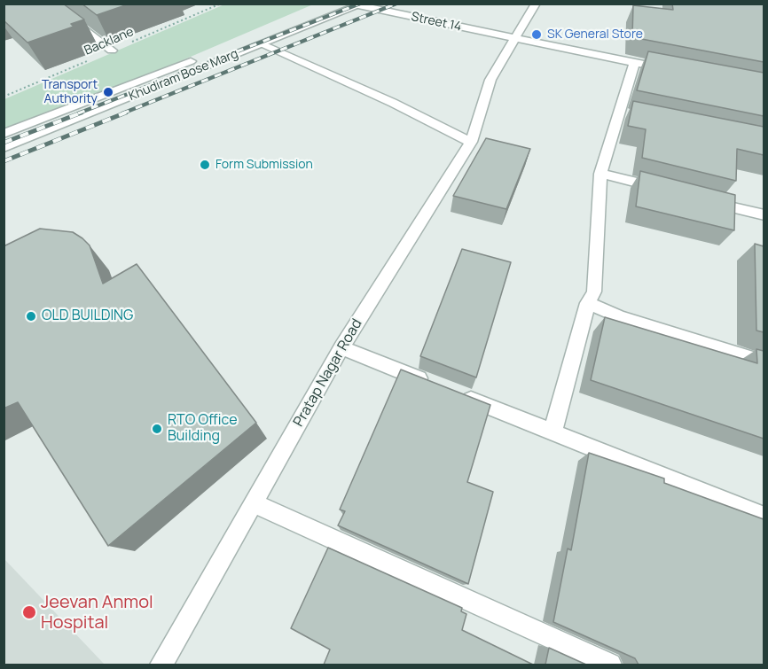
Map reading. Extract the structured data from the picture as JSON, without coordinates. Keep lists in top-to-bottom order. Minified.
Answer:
{"streets":{"street":["Street 14","Khudiram Bose Marg","Pratap Nagar Road"],"path":["Backlane"]},"crossings":[["Street 14","Khudiram Bose Marg"],["Street 14","Pratap Nagar Road"]],"places":["SK General Store","Transport Authority","Form Submission","OLD BUILDING","RTO Office Building","Jeevan Anmol Hospital"]}
